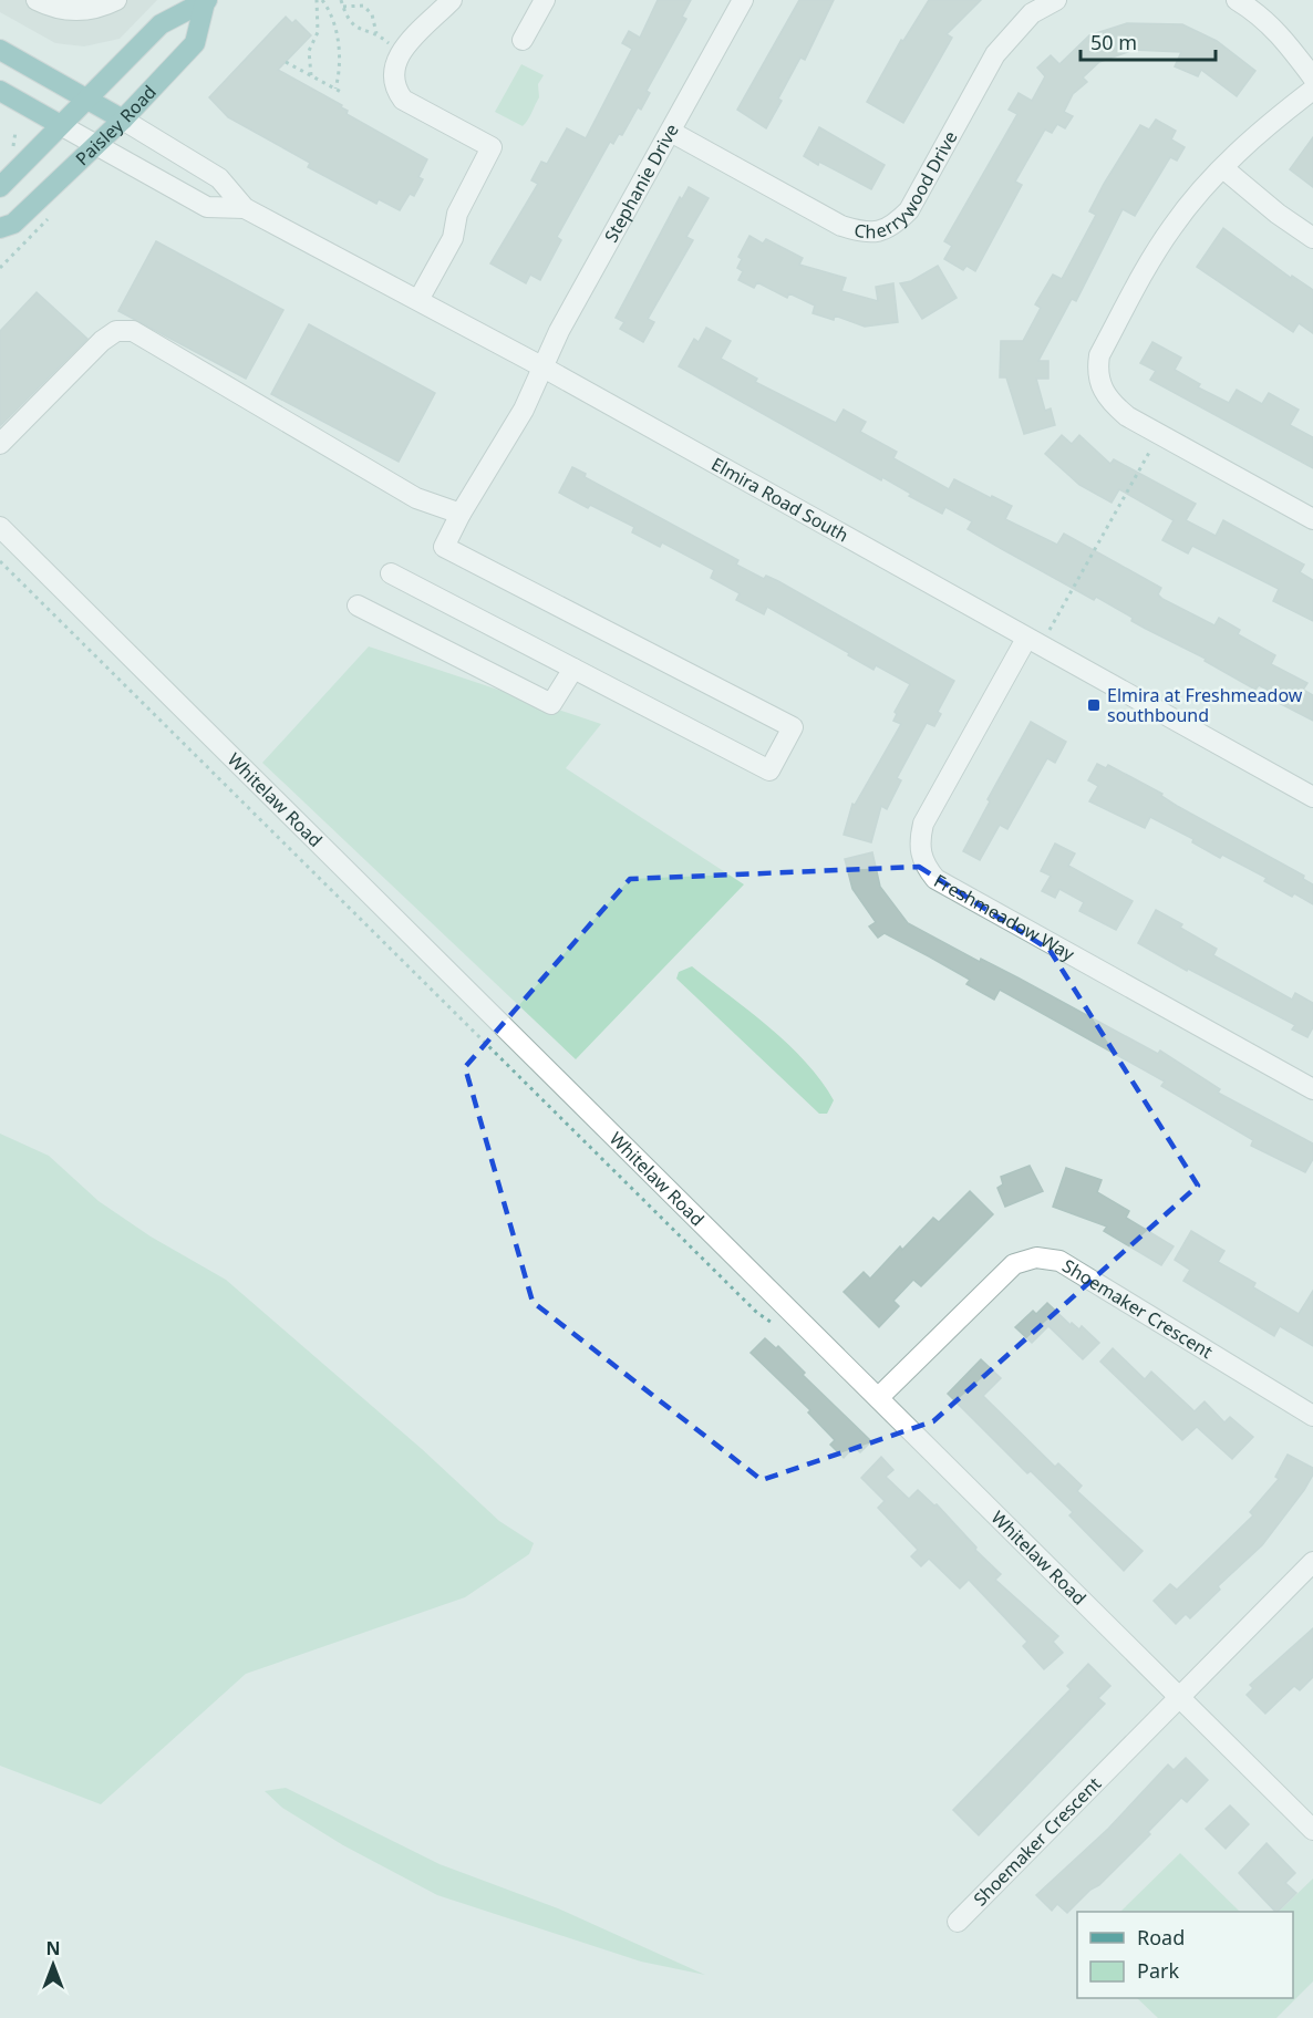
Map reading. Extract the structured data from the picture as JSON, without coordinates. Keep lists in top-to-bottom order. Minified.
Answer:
{"streets":{"main road":["Paisley Road","Elmira Road South"],"street":["Cherrywood Drive","Stephanie Drive","Whitelaw Road","Freshmeadow Way","Shoemaker Crescent"]},"crossings":[["Paisley Road","Elmira Road South"],["Cherrywood Drive","Stephanie Drive"],["Stephanie Drive","Elmira Road South"],["Elmira Road South","Freshmeadow Way"],["Whitelaw Road","Shoemaker Crescent"]],"places":{"transit":["Elmira at Freshmeadow southbound"]},"legend":["Road","Park"],"scale_bar":"50 m","north":"top"}
